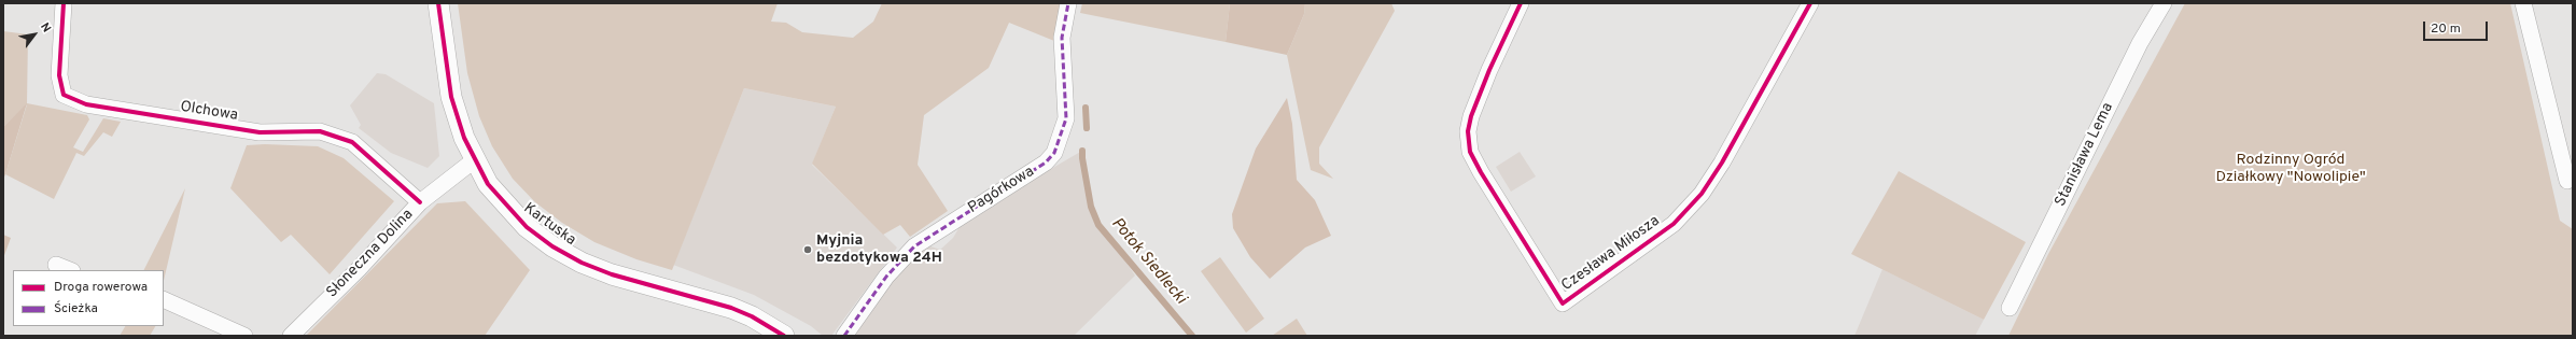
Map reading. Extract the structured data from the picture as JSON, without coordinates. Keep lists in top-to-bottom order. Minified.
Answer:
{"streets":{"street":["Olchowa","Stanisława Lema","Pagórkowa","Kartuska","Słoneczna Dolina","Czesława Miłosza"]},"crossings":[["Olchowa","Słoneczna Dolina"],["Kartuska","Słoneczna Dolina"]],"water":["Potok Siedlecki"],"parks":["Rodzinny Ogród Działkowy \"Nowolipie\""],"places":["Myjnia bezdotykowa 24H"],"legend":["Droga rowerowa","Ścieżka"],"scale_bar":"20 m","north":"top right"}
